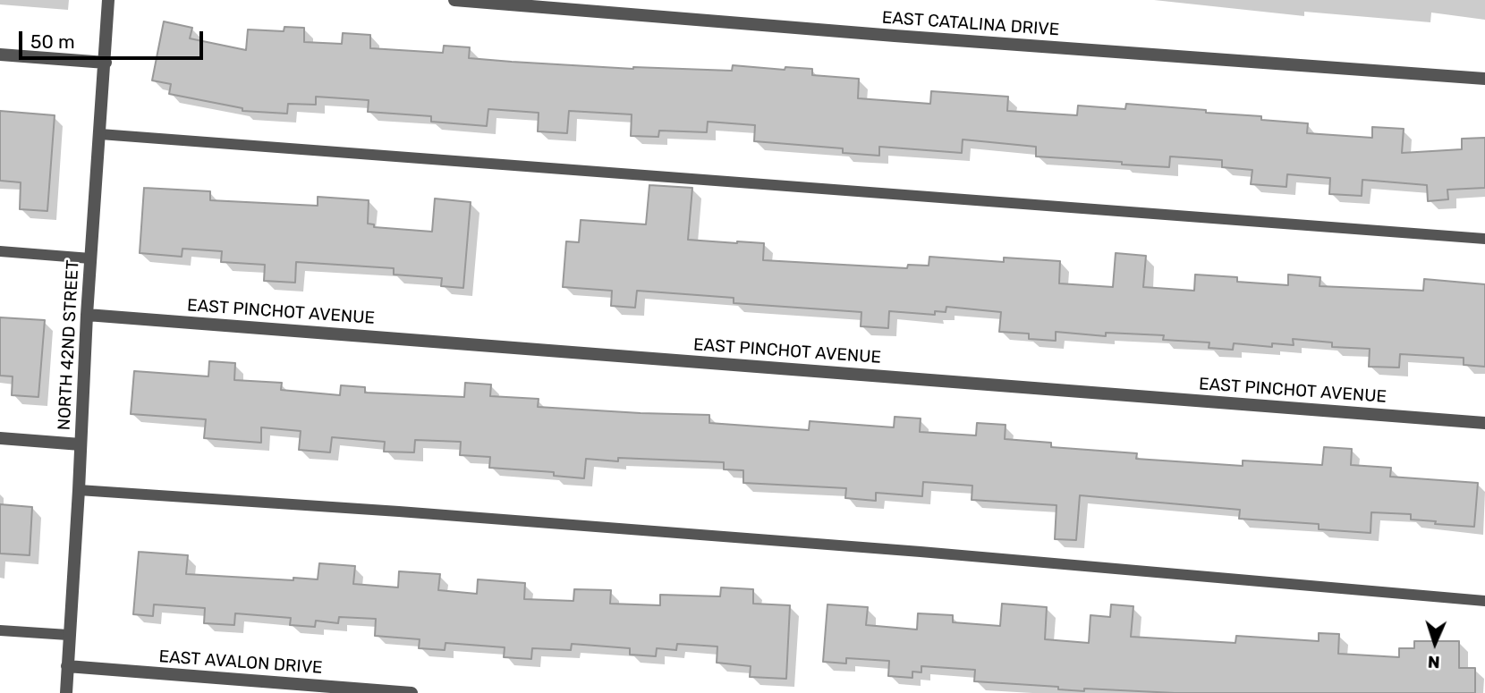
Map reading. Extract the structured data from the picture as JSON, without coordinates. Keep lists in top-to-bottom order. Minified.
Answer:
{"streets":{"street":["EAST CATALINA DRIVE","EAST PINCHOT AVENUE","NORTH 42ND STREET","EAST AVALON DRIVE"]},"crossings":[["EAST PINCHOT AVENUE","NORTH 42ND STREET"],["NORTH 42ND STREET","EAST AVALON DRIVE"]],"scale_bar":"50 m","north":"bottom"}
